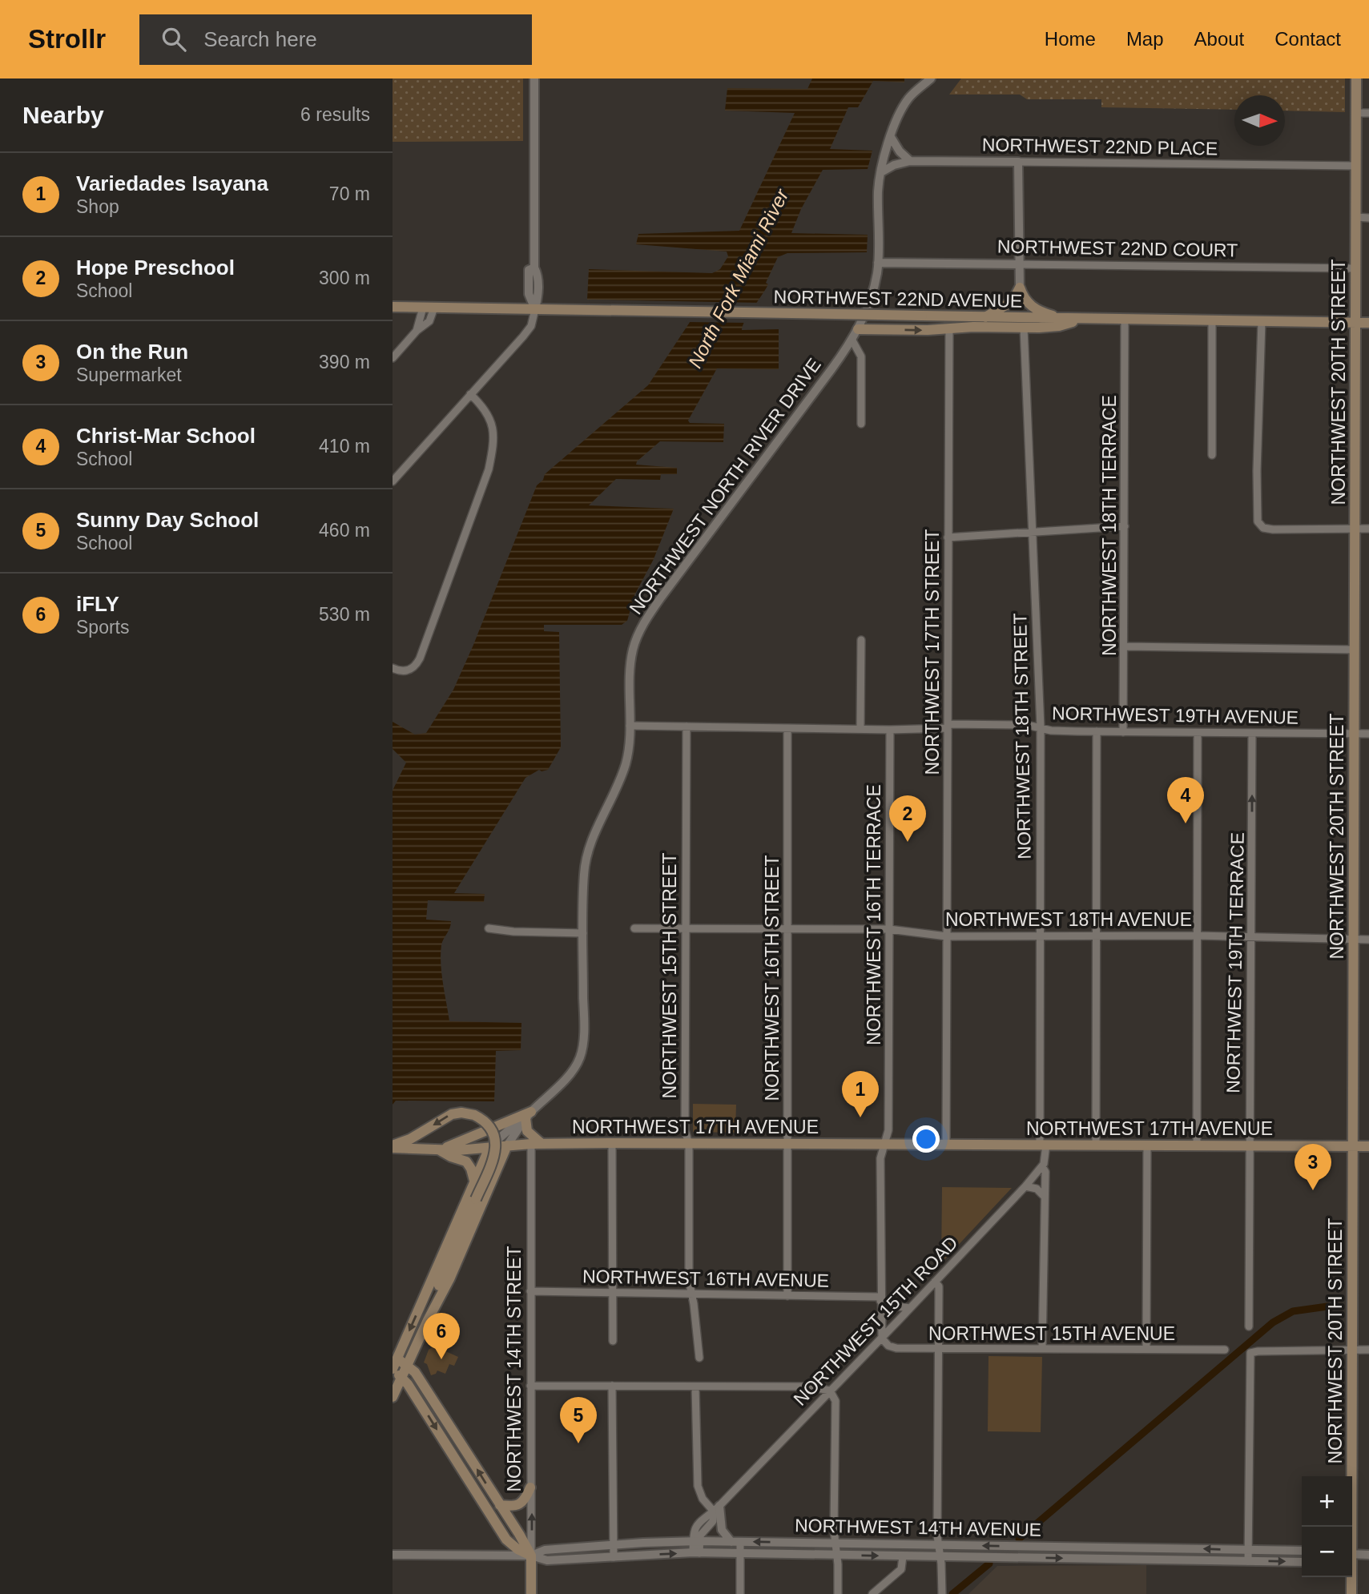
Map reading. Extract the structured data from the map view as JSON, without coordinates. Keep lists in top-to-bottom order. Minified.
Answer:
{"streets":{"main road":["NORTHWEST 22ND AVENUE","NORTHWEST 20TH STREET","NORTHWEST NORTH RIVER DRIVE","NORTHWEST 17TH AVENUE","NORTHWEST 14TH STREET"],"street":["NORTHWEST 22ND PLACE","NORTHWEST 22ND COURT","NORTHWEST 18TH TERRACE","NORTHWEST 17TH STREET","NORTHWEST 19TH AVENUE","NORTHWEST 18TH STREET","NORTHWEST 16TH TERRACE","NORTHWEST 18TH AVENUE","NORTHWEST 19TH TERRACE","NORTHWEST 15TH STREET","NORTHWEST 16TH STREET","NORTHWEST 16TH AVENUE","NORTHWEST 15TH ROAD","NORTHWEST 15TH AVENUE","NORTHWEST 14TH AVENUE"]},"crossings":[["NORTHWEST 22ND PLACE","NORTHWEST 20TH STREET"],["NORTHWEST 22ND PLACE","NORTHWEST NORTH RIVER DRIVE"],["NORTHWEST 22ND COURT","NORTHWEST 20TH STREET"],["NORTHWEST 22ND COURT","NORTHWEST NORTH RIVER DRIVE"],["NORTHWEST 22ND AVENUE","NORTHWEST 20TH STREET"],["NORTHWEST 22ND AVENUE","NORTHWEST 18TH TERRACE"],["NORTHWEST 20TH STREET","NORTHWEST 19TH AVENUE"],["NORTHWEST 20TH STREET","NORTHWEST 18TH AVENUE"],["NORTHWEST 20TH STREET","NORTHWEST 17TH AVENUE"],["NORTHWEST NORTH RIVER DRIVE","NORTHWEST 19TH AVENUE"],["NORTHWEST NORTH RIVER DRIVE","NORTHWEST 17TH AVENUE"],["NORTHWEST 18TH TERRACE","NORTHWEST 19TH AVENUE"],["NORTHWEST 17TH STREET","NORTHWEST 19TH AVENUE"],["NORTHWEST 17TH STREET","NORTHWEST 18TH AVENUE"],["NORTHWEST 17TH STREET","NORTHWEST 17TH AVENUE"],["NORTHWEST 19TH AVENUE","NORTHWEST 18TH STREET"],["NORTHWEST 19TH AVENUE","NORTHWEST 16TH TERRACE"],["NORTHWEST 19TH AVENUE","NORTHWEST 19TH TERRACE"],["NORTHWEST 19TH AVENUE","NORTHWEST 15TH STREET"],["NORTHWEST 19TH AVENUE","NORTHWEST 16TH STREET"],["NORTHWEST 18TH STREET","NORTHWEST 18TH AVENUE"],["NORTHWEST 18TH STREET","NORTHWEST 17TH AVENUE"],["NORTHWEST 18TH STREET","NORTHWEST 15TH ROAD"],["NORTHWEST 16TH TERRACE","NORTHWEST 18TH AVENUE"],["NORTHWEST 16TH TERRACE","NORTHWEST 17TH AVENUE"],["NORTHWEST 16TH TERRACE","NORTHWEST 16TH AVENUE"],["NORTHWEST 16TH TERRACE","NORTHWEST 15TH ROAD"],["NORTHWEST 16TH TERRACE","NORTHWEST 15TH AVENUE"],["NORTHWEST 18TH AVENUE","NORTHWEST 19TH TERRACE"],["NORTHWEST 18TH AVENUE","NORTHWEST 15TH STREET"],["NORTHWEST 18TH AVENUE","NORTHWEST 16TH STREET"],["NORTHWEST 19TH TERRACE","NORTHWEST 17TH AVENUE"],["NORTHWEST 15TH STREET","NORTHWEST 17TH AVENUE"],["NORTHWEST 15TH STREET","NORTHWEST 16TH AVENUE"],["NORTHWEST 16TH STREET","NORTHWEST 17TH AVENUE"],["NORTHWEST 16TH STREET","NORTHWEST 16TH AVENUE"],["NORTHWEST 17TH AVENUE","NORTHWEST 15TH ROAD"],["NORTHWEST 17TH AVENUE","NORTHWEST 14TH STREET"],["NORTHWEST 16TH AVENUE","NORTHWEST 14TH STREET"],["NORTHWEST 15TH ROAD","NORTHWEST 15TH AVENUE"],["NORTHWEST 15TH ROAD","NORTHWEST 14TH AVENUE"],["NORTHWEST 14TH STREET","NORTHWEST 14TH AVENUE"]],"water":["North Fork Miami River"],"north":"right","page":{"header":"Strollr","search":"Search here","nav":["Home","Map","About","Contact"],"heading":["Nearby","6 results"],"list":[{"mark":"1","name":"Variedades Isayana","note":"Shop","value":"70 m"},{"mark":"2","name":"Hope Preschool","note":"School","value":"300 m"},{"mark":"3","name":"On the Run","note":"Supermarket","value":"390 m"},{"mark":"4","name":"Christ-Mar School","note":"School","value":"410 m"},{"mark":"5","name":"Sunny Day School","note":"School","value":"460 m"},{"mark":"6","name":"iFLY","note":"Sports","value":"530 m"}],"pins":["4","2","1","3","6","5"],"map_buttons":["+","−"]}}
